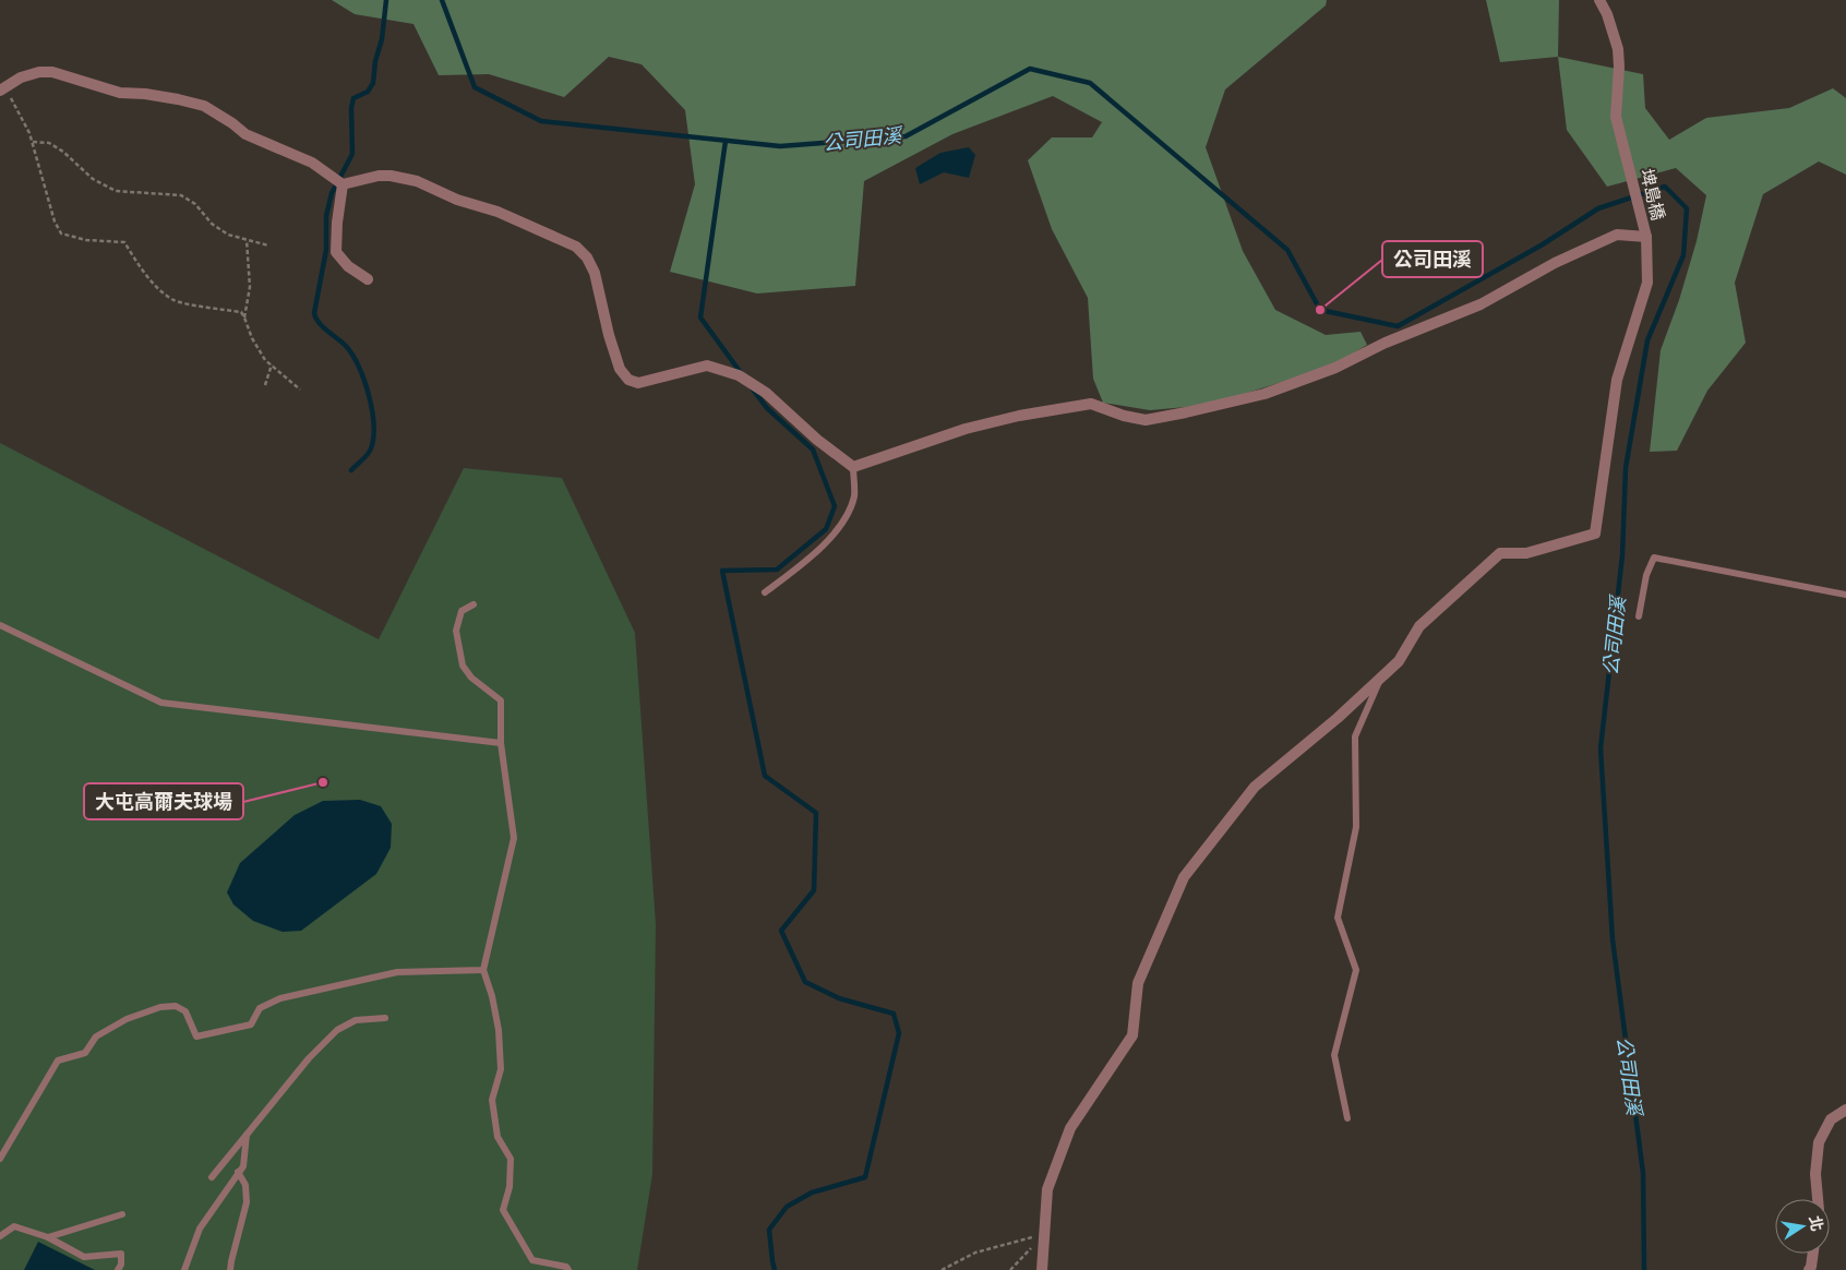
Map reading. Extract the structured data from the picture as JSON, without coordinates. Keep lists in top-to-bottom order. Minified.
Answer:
{"streets":{"street":["埤島橋"]},"water":["公司田溪"],"places":["公司田溪","大屯高爾夫球場"],"north":"right"}
